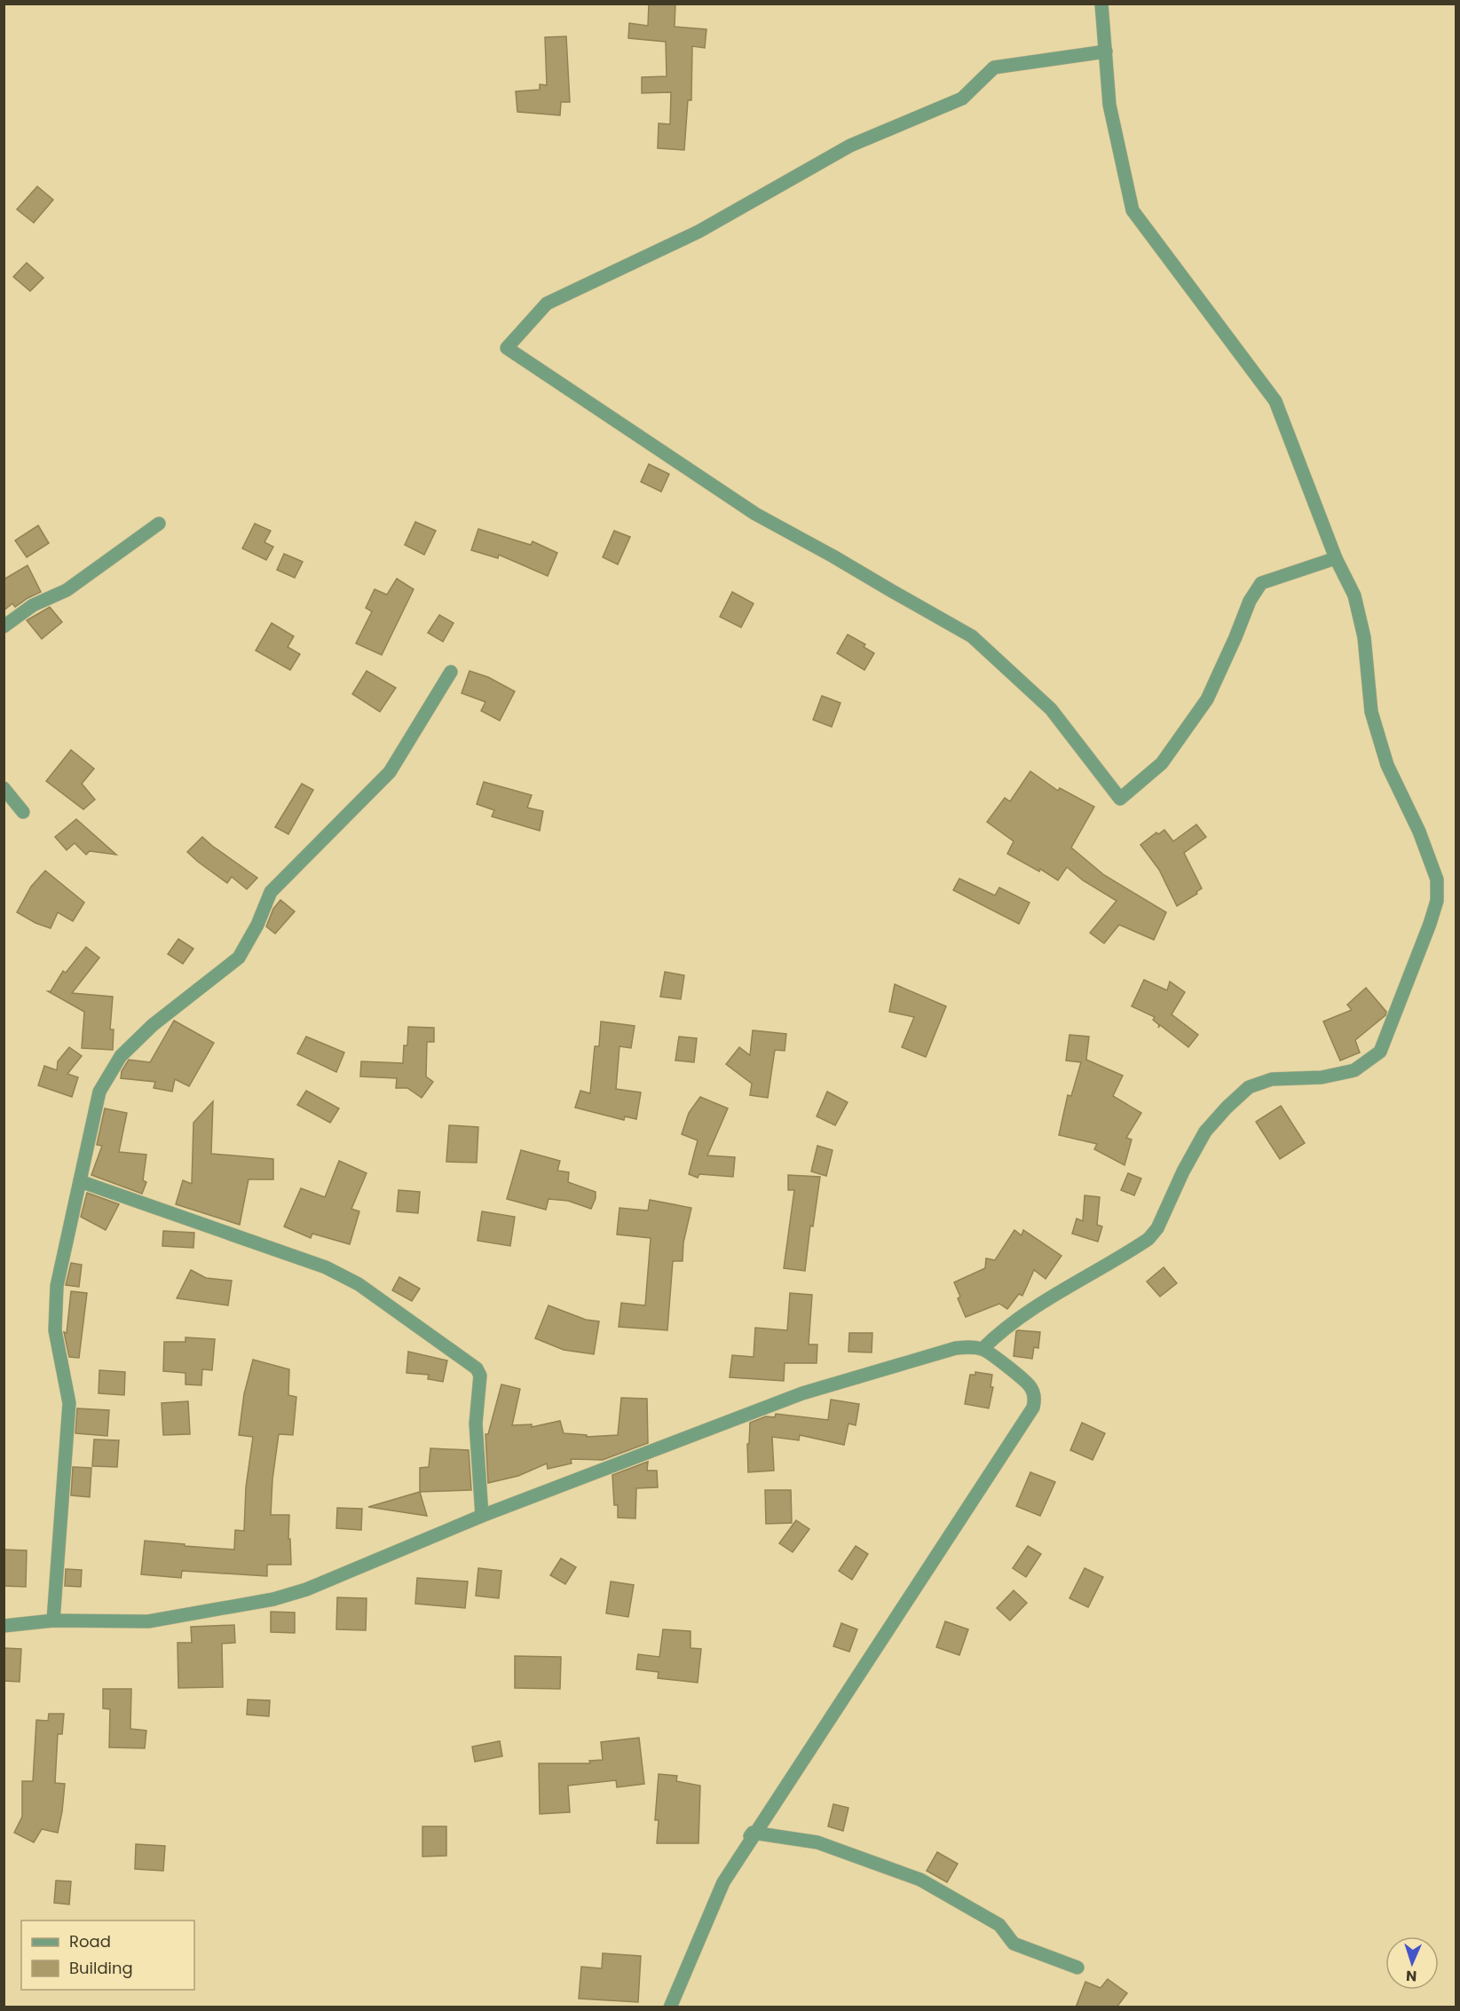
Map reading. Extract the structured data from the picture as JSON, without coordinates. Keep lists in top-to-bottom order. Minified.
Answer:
{"legend":["Road","Building"],"north":"bottom"}
